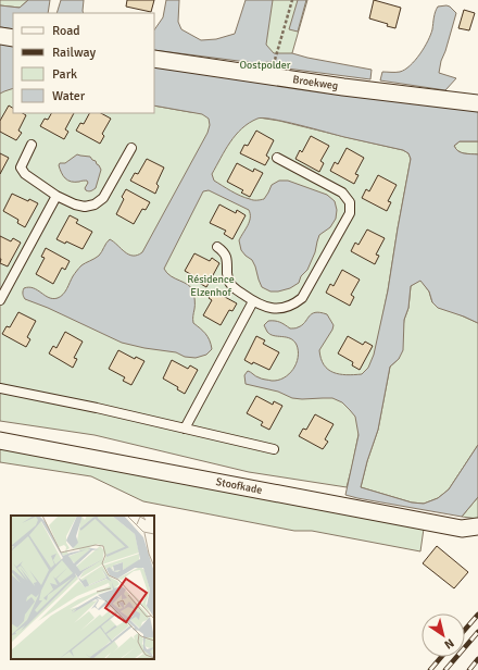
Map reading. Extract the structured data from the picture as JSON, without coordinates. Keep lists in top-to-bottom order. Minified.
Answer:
{"streets":{"street":["Broekweg","Stoofkade"]},"parks":["Oostpolder","Résidence Elzenhof"],"legend":["Road","Railway","Park","Water"],"north":"bottom right"}
